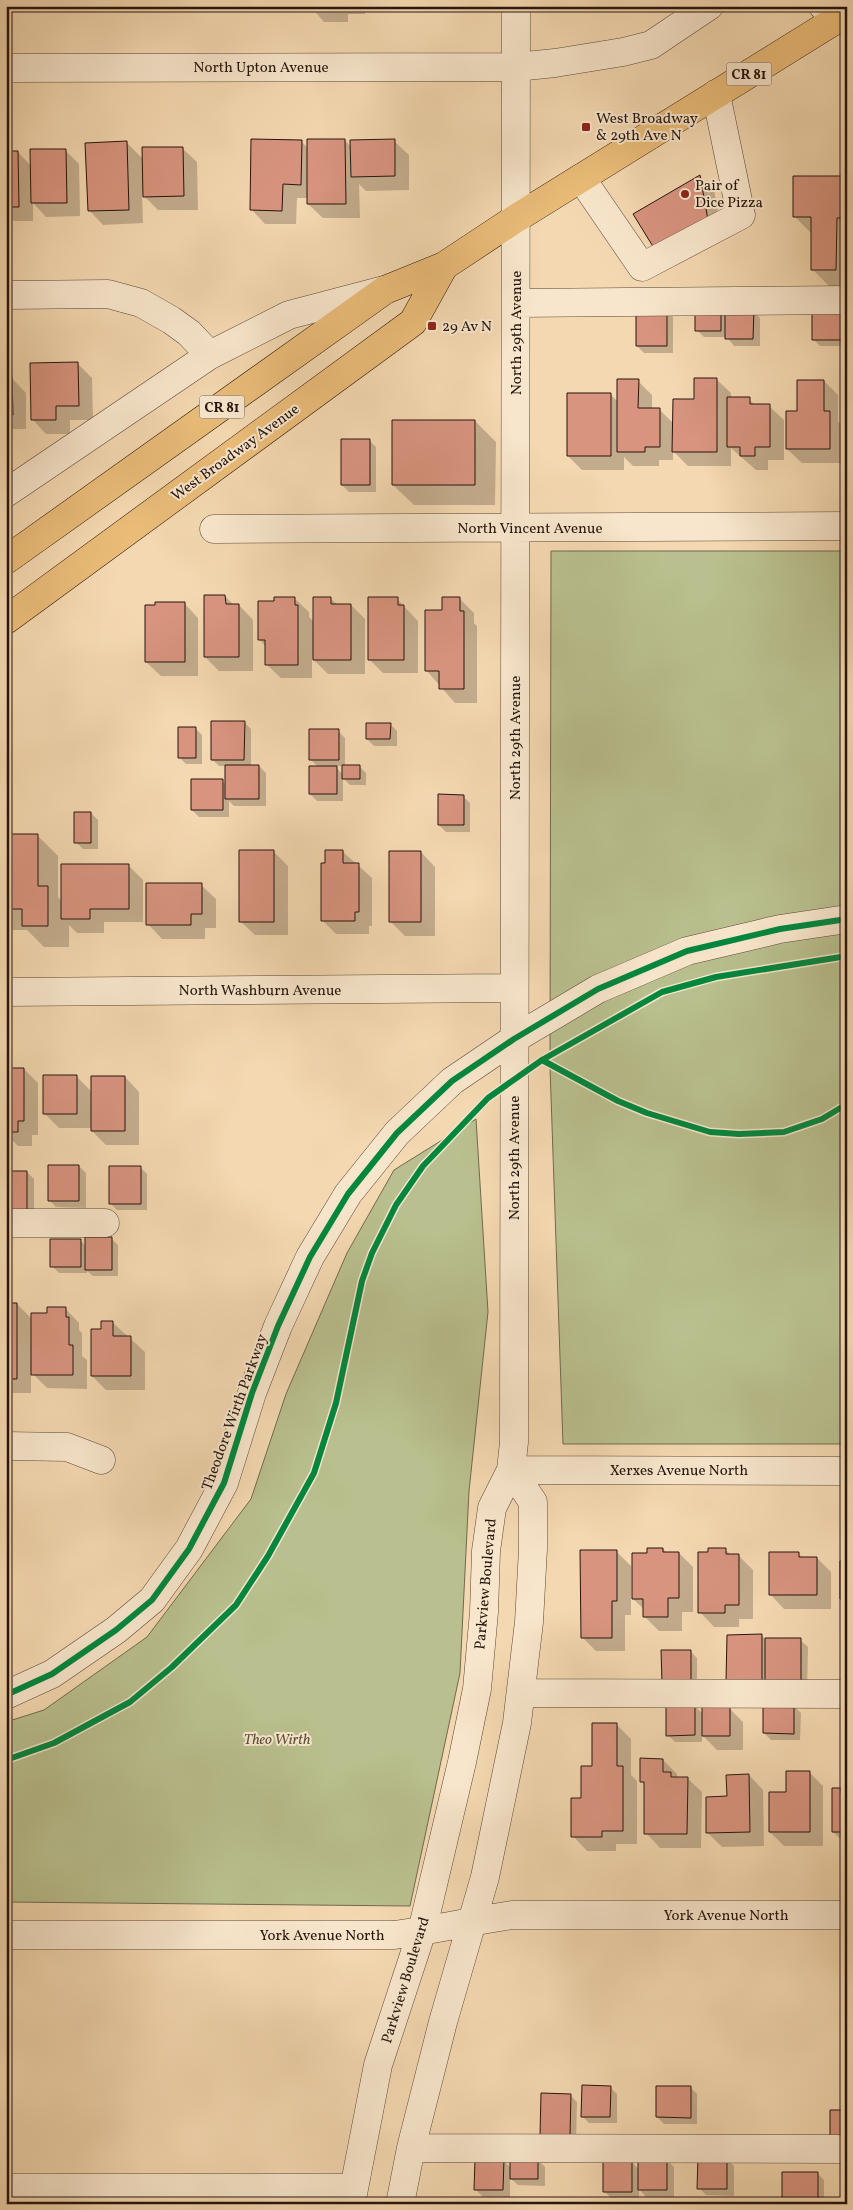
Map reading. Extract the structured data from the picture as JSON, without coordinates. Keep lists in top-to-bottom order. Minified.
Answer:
{"streets":{"main road":["CR 81","West Broadway Avenue"],"street":["North Upton Avenue","North 29th Avenue","North Vincent Avenue","North Washburn Avenue","Theodore Wirth Parkway","Xerxes Avenue North","Parkview Boulevard","York Avenue North"]},"crossings":[["North Upton Avenue","North 29th Avenue"],["North 29th Avenue","West Broadway Avenue"],["North 29th Avenue","North Vincent Avenue"],["North 29th Avenue","North Washburn Avenue"],["North 29th Avenue","Theodore Wirth Parkway"],["North 29th Avenue","Xerxes Avenue North"],["North 29th Avenue","Parkview Boulevard"],["Xerxes Avenue North","Parkview Boulevard"],["Parkview Boulevard","York Avenue North"]],"parks":["Theo Wirth"],"places":{"transit":["West Broadway & 29th Ave N","29 Av N"],"other":["Pair of Dice Pizza"]}}
